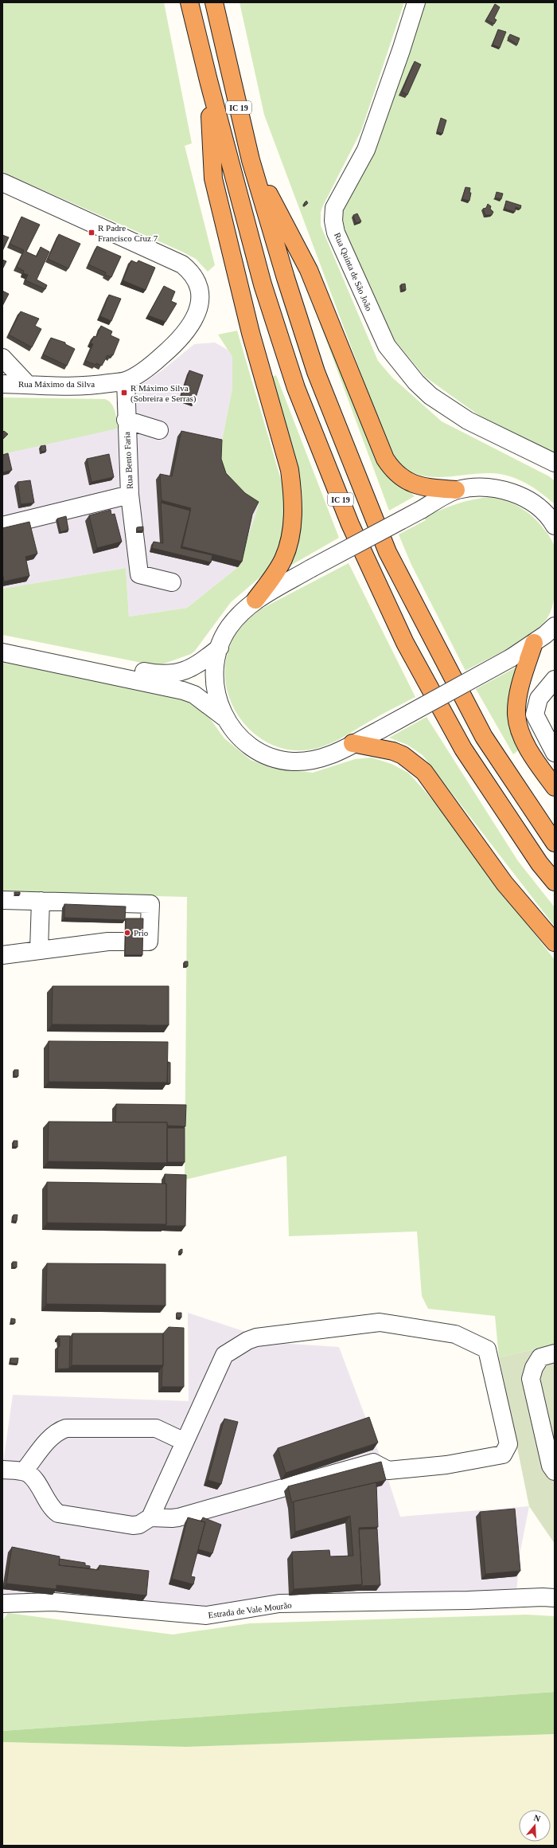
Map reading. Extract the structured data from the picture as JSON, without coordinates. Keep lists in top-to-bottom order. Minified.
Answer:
{"streets":{"highway":["IC 19"],"street":["Rua Quinta de São João","Rua Máximo da Silva","Rua Bento Faria","Estrada de Vale Mourão"]},"crossings":[["Rua Máximo da Silva","Rua Bento Faria"]],"places":{"transit":["R Padre Francisco Cruz 7","R Máximo Silva (Sobreira e Serras)"],"other":["Prio"]},"north":"top"}
